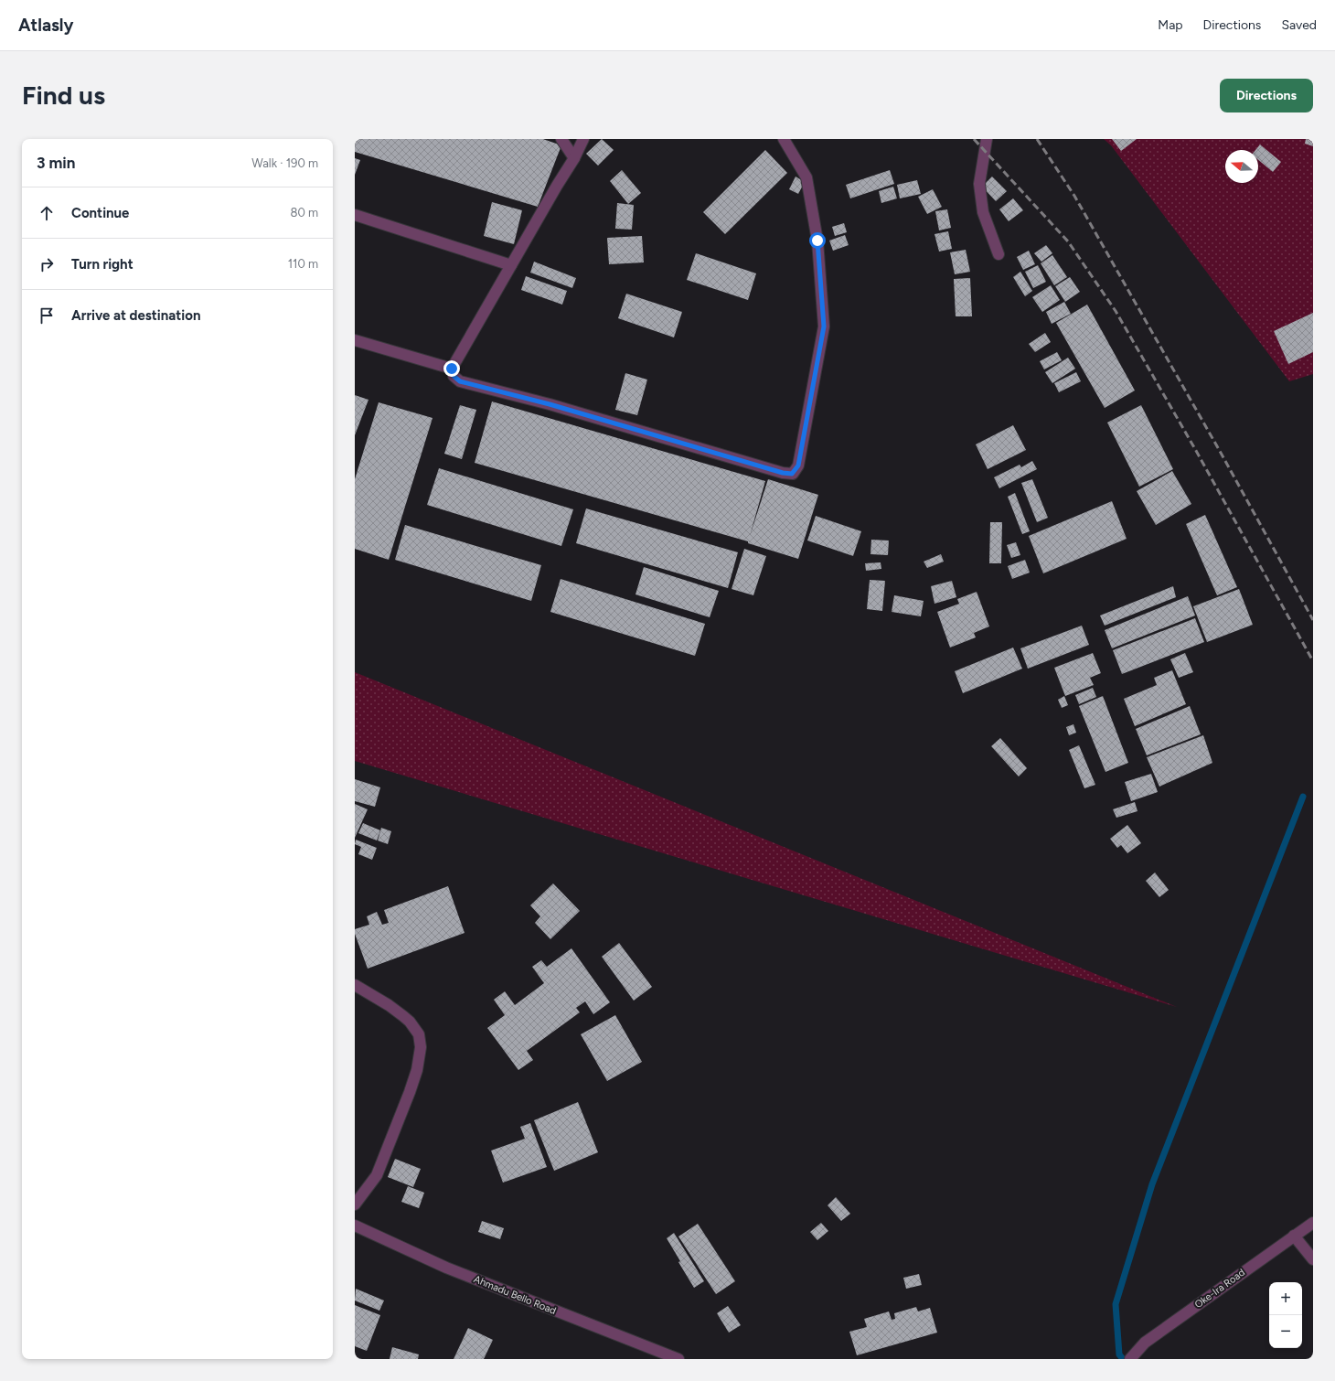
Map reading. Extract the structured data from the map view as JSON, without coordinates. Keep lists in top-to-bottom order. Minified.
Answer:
{"streets":{"street":["Oke-Ira Road","Ahmadu Bello Road"]},"north":"left","page":{"header":"Atlasly","nav":["Map","Directions","Saved"],"buttons":"Directions","title":"Find us","heading":["3 min","Walk · 190 m"],"list":[["Continue","80 m"],["Turn right","110 m"],"Arrive at destination"],"map_buttons":["+","−"]}}
